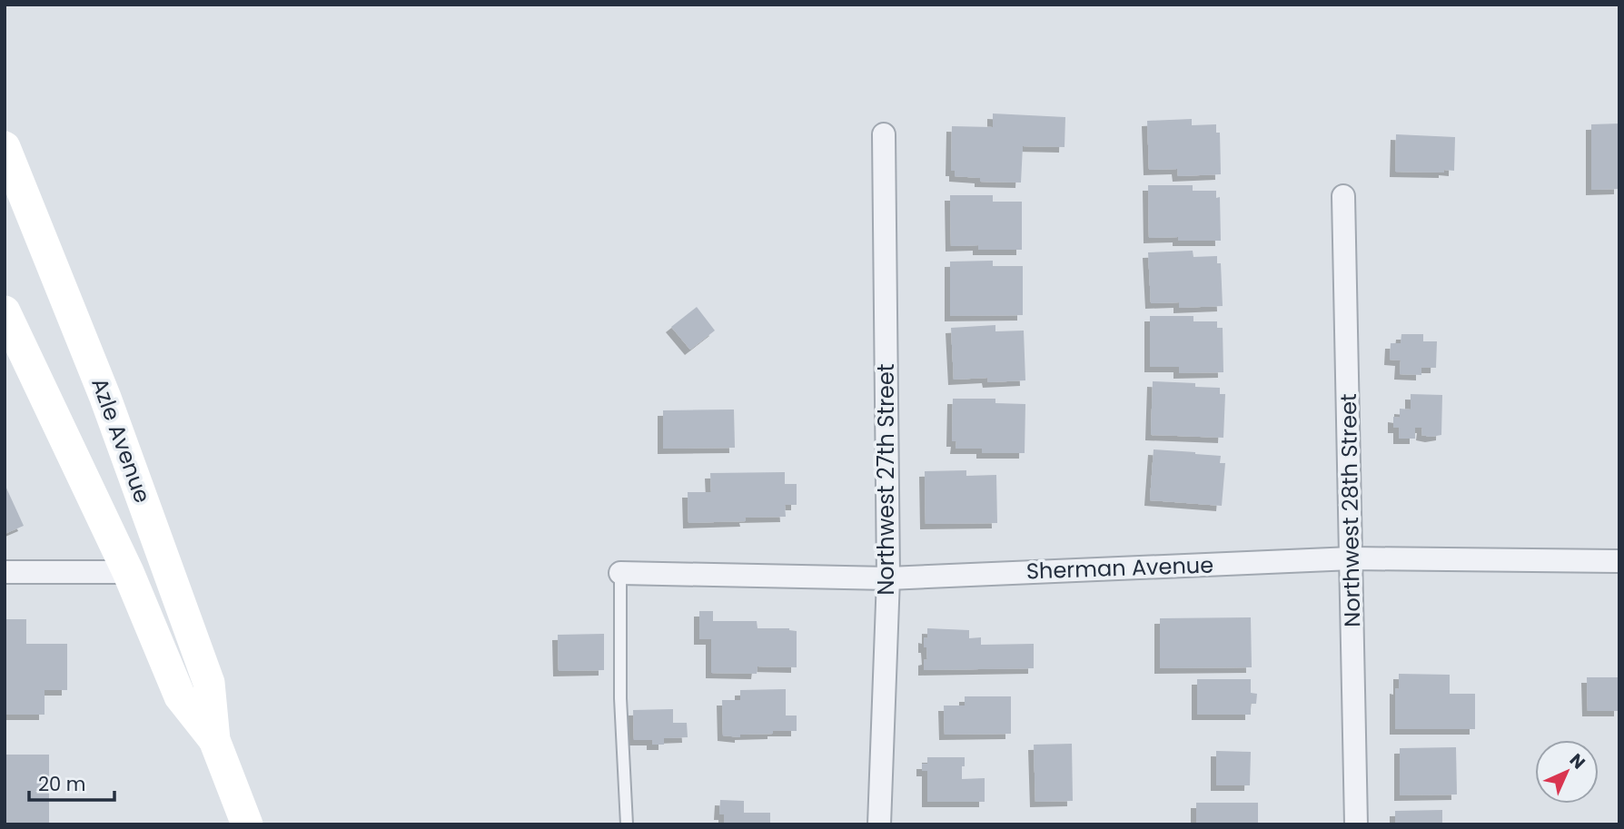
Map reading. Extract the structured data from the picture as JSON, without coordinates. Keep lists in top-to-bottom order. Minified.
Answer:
{"streets":{"main road":["Azle Avenue"],"street":["Northwest 27th Street","Northwest 28th Street","Sherman Avenue"]},"crossings":[["Northwest 27th Street","Sherman Avenue"],["Northwest 28th Street","Sherman Avenue"]],"scale_bar":"20 m","north":"top right"}
